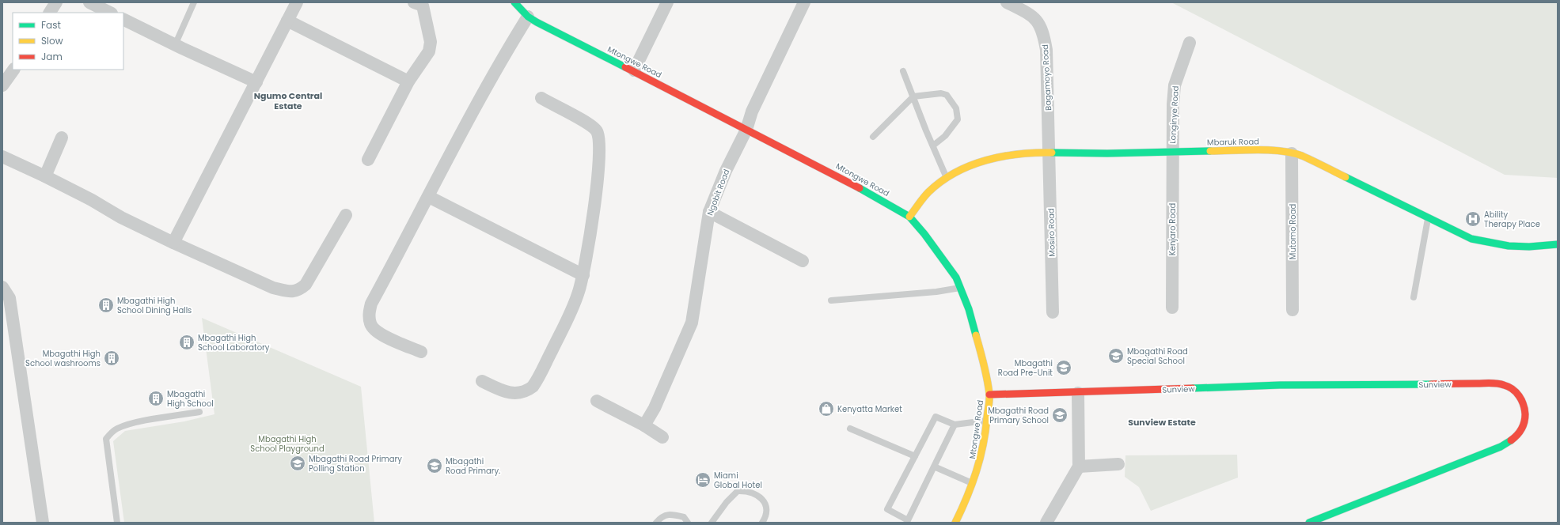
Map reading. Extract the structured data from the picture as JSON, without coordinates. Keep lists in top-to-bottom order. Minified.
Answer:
{"streets":{"street":["Mtongwe Road","Bagamoyo Road","Longinye Road","Mbaruk Road","Ngobit Road","Kenjaro Road","Mutomo Road","Mosiro Road","Sunview"]},"crossings":[["Mtongwe Road","Mbaruk Road"],["Mtongwe Road","Ngobit Road"],["Mtongwe Road","Sunview"],["Bagamoyo Road","Mbaruk Road"],["Bagamoyo Road","Mosiro Road"],["Longinye Road","Mbaruk Road"],["Longinye Road","Kenjaro Road"],["Mbaruk Road","Kenjaro Road"],["Mbaruk Road","Mutomo Road"],["Mbaruk Road","Mosiro Road"]],"districts":["Ngumo Central Estate","Sunview Estate"],"parks":["Mbagathi High School Playground"],"places":{"hospital":["Ability Therapy Place"],"building":["Mbagathi High School Dining Halls","Mbagathi High School Laboratory","Mbagathi High School washrooms","Mbagathi High School"],"school or university":["Mbagathi Road Special School","Mbagathi Road Pre-Unit","Mbagathi Road Primary School","Mbagathi Road Primary Polling Station","Mbagathi Road Primary."],"shop":["Kenyatta Market"],"hotel":["Miami Global Hotel"]},"legend":["Fast","Slow","Jam"]}
